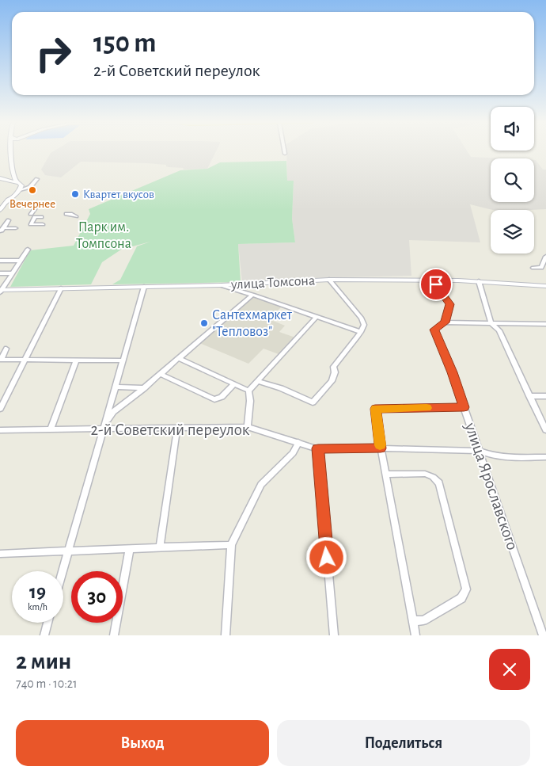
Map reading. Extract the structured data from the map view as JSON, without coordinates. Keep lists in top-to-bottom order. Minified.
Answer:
{"streets":{"main road":["улица Томсона"],"street":["2-й Советский переулок","улица Ярославского"]},"crossings":[["улица Томсона","улица Ярославского"],["2-й Советский переулок","улица Ярославского"]],"parks":["Парк им. Томпсона"],"places":["Вечернее","Квартет вкусов","Сантехмаркет \"Тепловоз\""],"page":{"turn":["150 m","2-й Советский переулок"],"speed":"19 km/h","limit":"30","heading":["2 мин","740 m · 10:21"],"buttons":["Выход","Поделиться"]}}
